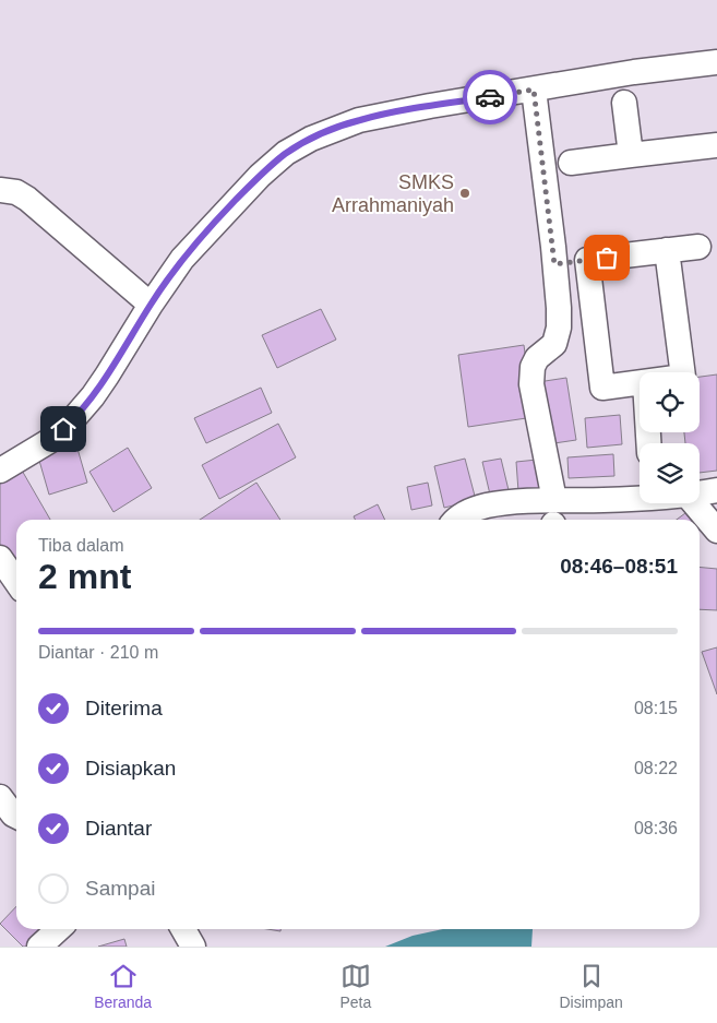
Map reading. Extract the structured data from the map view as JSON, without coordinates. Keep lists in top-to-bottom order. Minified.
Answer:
{"places":["SMKS Arrahmaniyah"],"page":{"heading":["2 mnt","Tiba dalam","08:46–08:51"],"bar":"Diantar · 210 m","list":[["Diterima","08:15"],["Disiapkan","08:22"],["Diantar","08:36"],"Sampai"],"tabs":["Beranda","Peta","Disimpan"]}}
